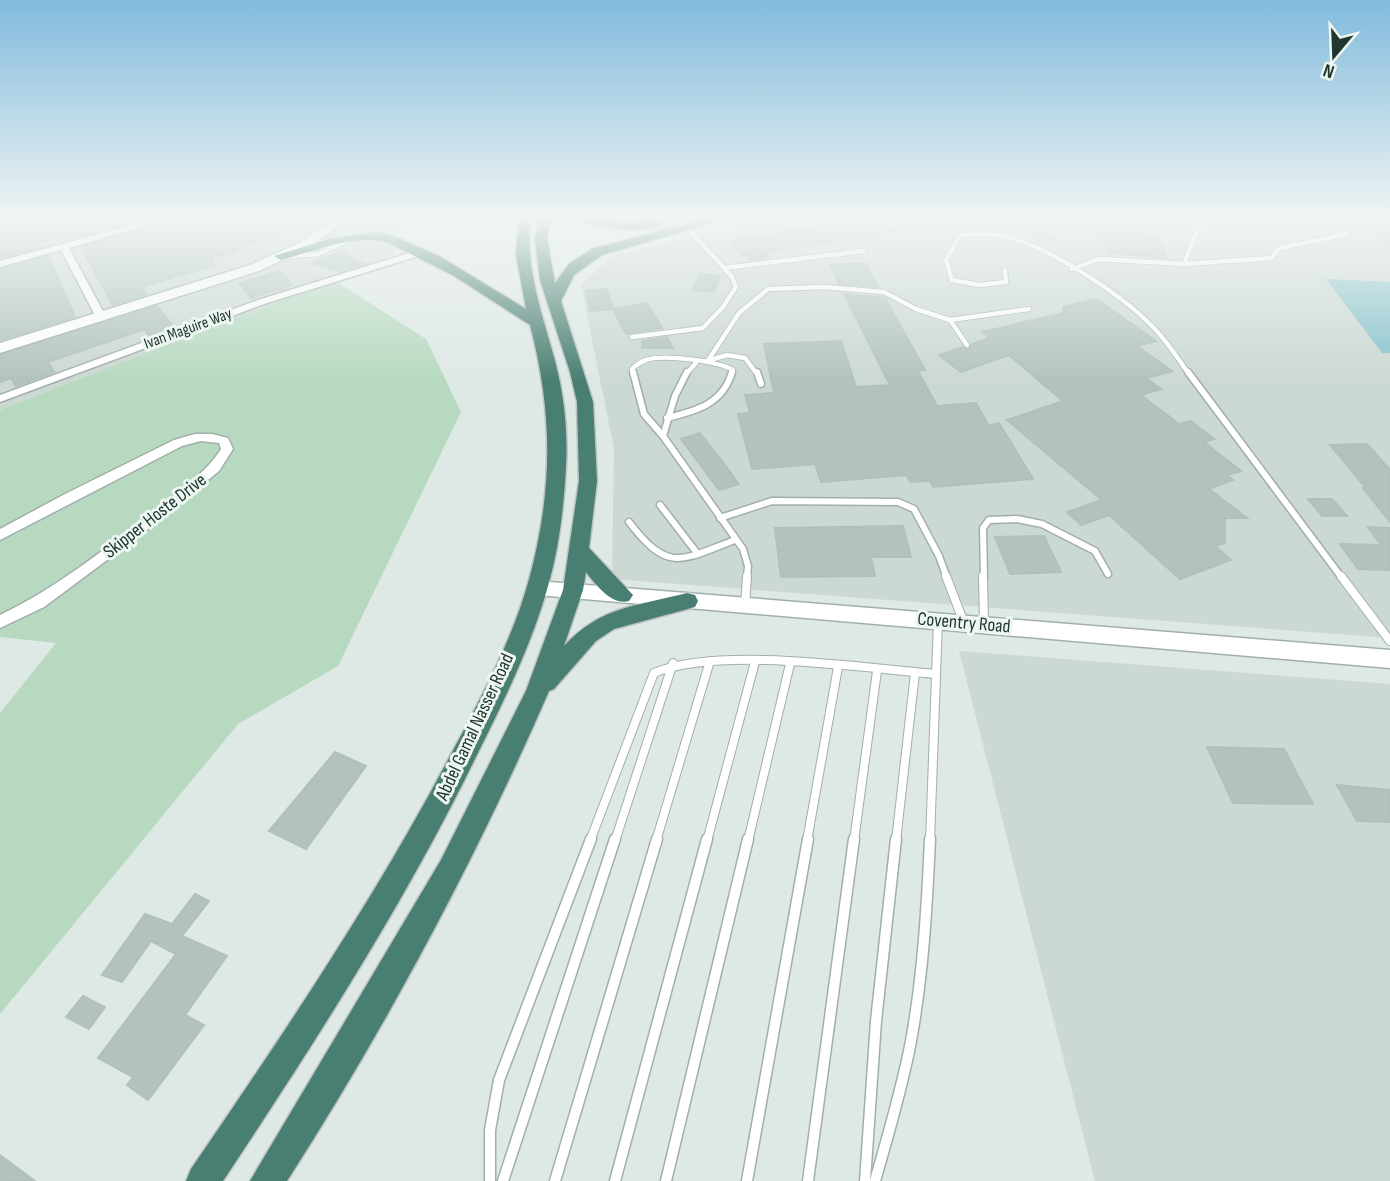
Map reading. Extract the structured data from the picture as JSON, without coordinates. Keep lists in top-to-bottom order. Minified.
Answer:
{"streets":{"highway":["Abdel Gamal Nasser Road"],"street":["Ivan Maguire Way","Skipper Hoste Drive","Coventry Road"]},"crossings":[["Coventry Road","Abdel Gamal Nasser Road"]],"north":"bottom"}
